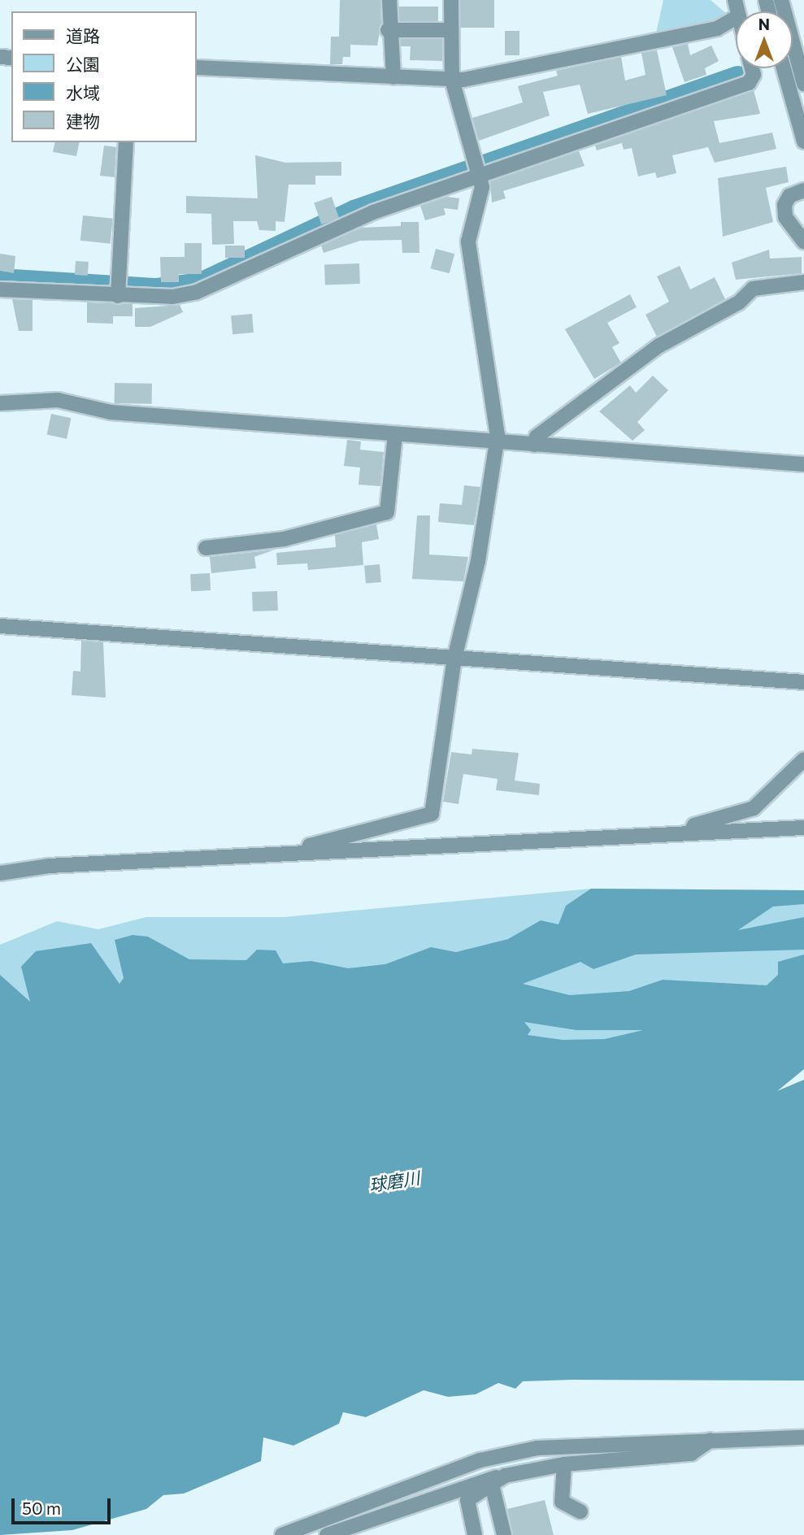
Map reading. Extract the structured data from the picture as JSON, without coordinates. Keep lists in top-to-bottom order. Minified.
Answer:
{"water":["球磨川"],"legend":["道路","公園","水域","建物"],"scale_bar":"50 m","north":"top"}
